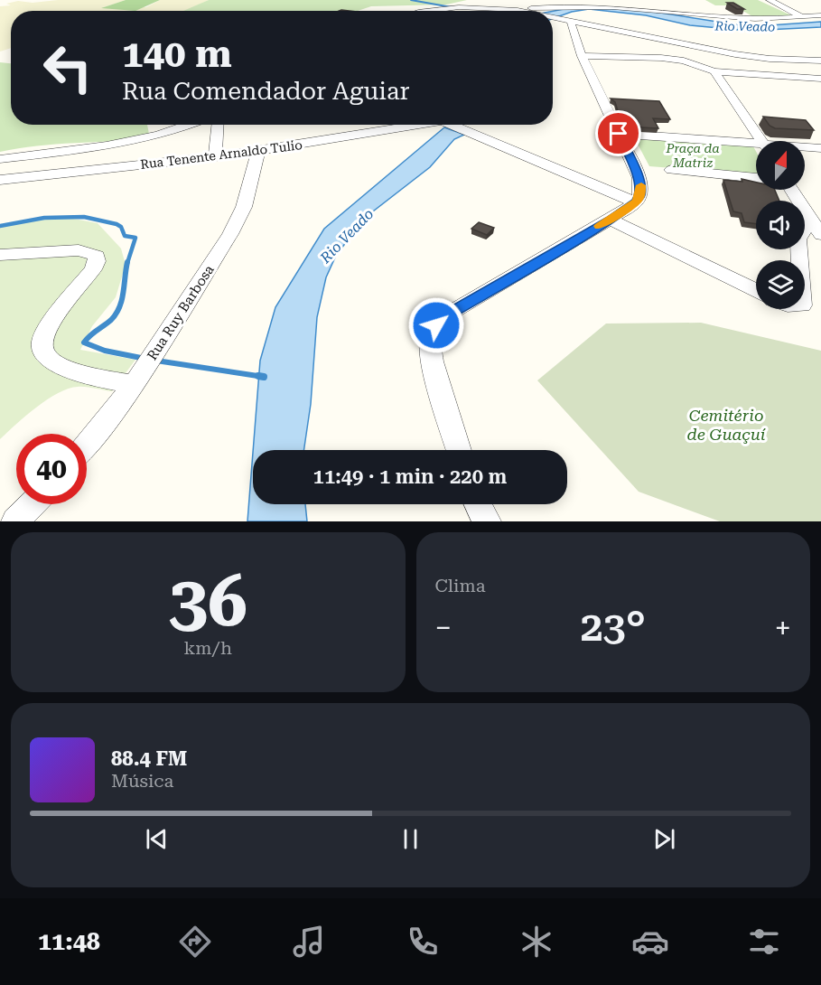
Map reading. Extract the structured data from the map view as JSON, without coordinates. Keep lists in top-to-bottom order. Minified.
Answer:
{"streets":{"street":["Rua Tenente Arnaldo Tulio","Rua Ruy Barbosa"]},"crossings":[["Rua Tenente Arnaldo Tulio","Rua Ruy Barbosa"]],"water":["Rio Veado"],"parks":["Praça da Matriz","Cemitério de Guaçuí"],"north":"top","page":{"turn":["140 m","Rua Comendador Aguiar"],"limit":"40","trip":"11:49 · 1 min · 220 m","tile":[["36","km/h"],"Clima"],"heat":["−","23°","+"],"song":["88.4 FM","Música"],"tabs":"11:48"}}
